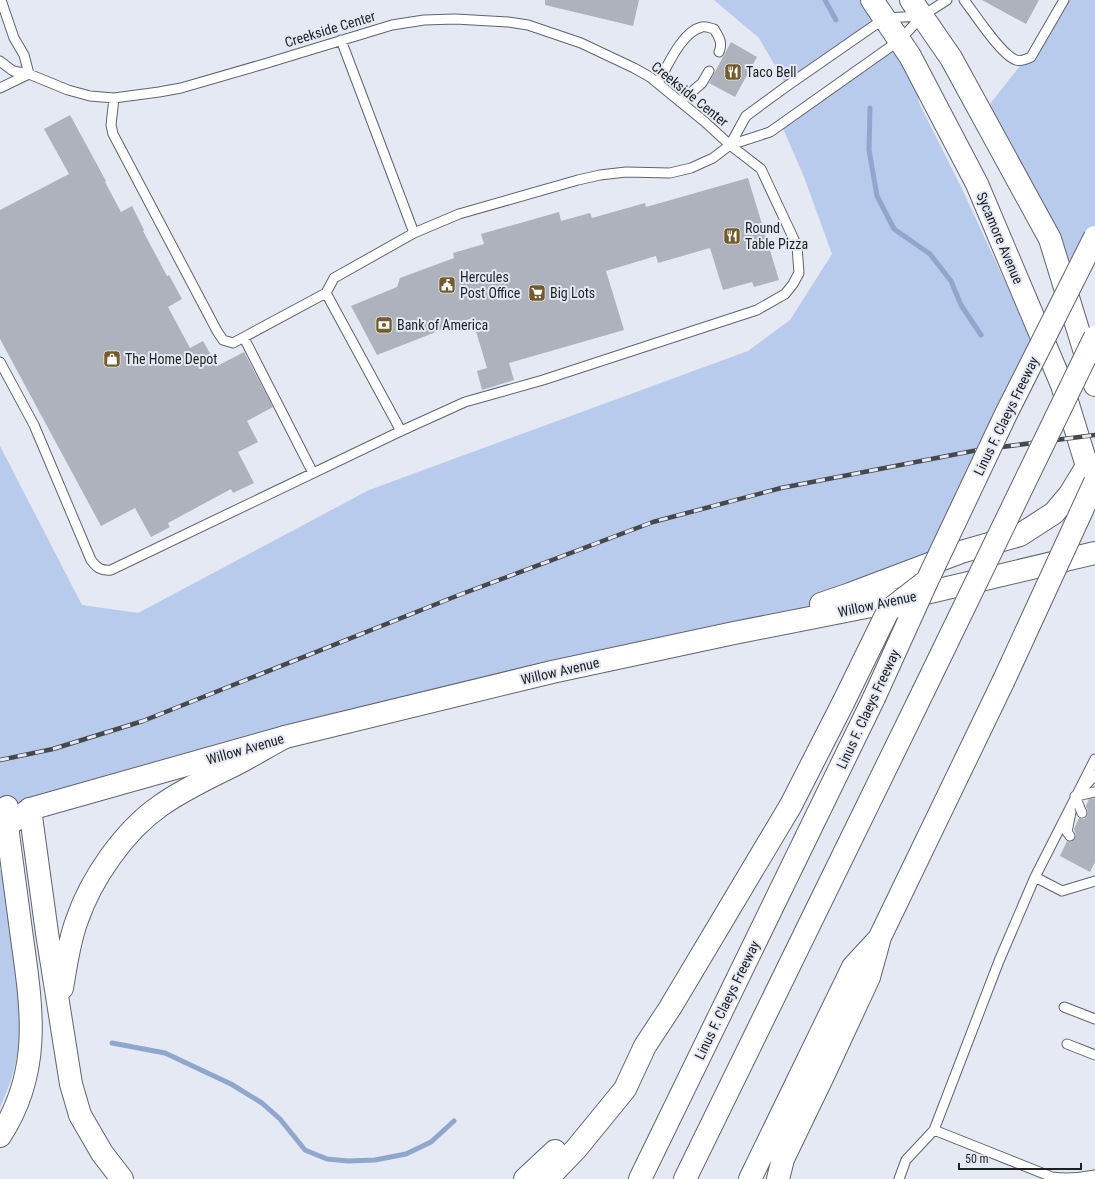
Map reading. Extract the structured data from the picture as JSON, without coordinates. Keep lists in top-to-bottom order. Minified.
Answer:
{"streets":{"main road":["Sycamore Avenue","Linus F. Claeys Freeway","Willow Avenue"],"lane":["Creekside Center"]},"places":{"restaurant":["Taco Bell","Round Table Pizza"],"public building":["Hercules Post Office"],"supermarket":["Big Lots"],"bank":["Bank of America"],"shop":["The Home Depot"]},"scale_bar":"50 m"}
